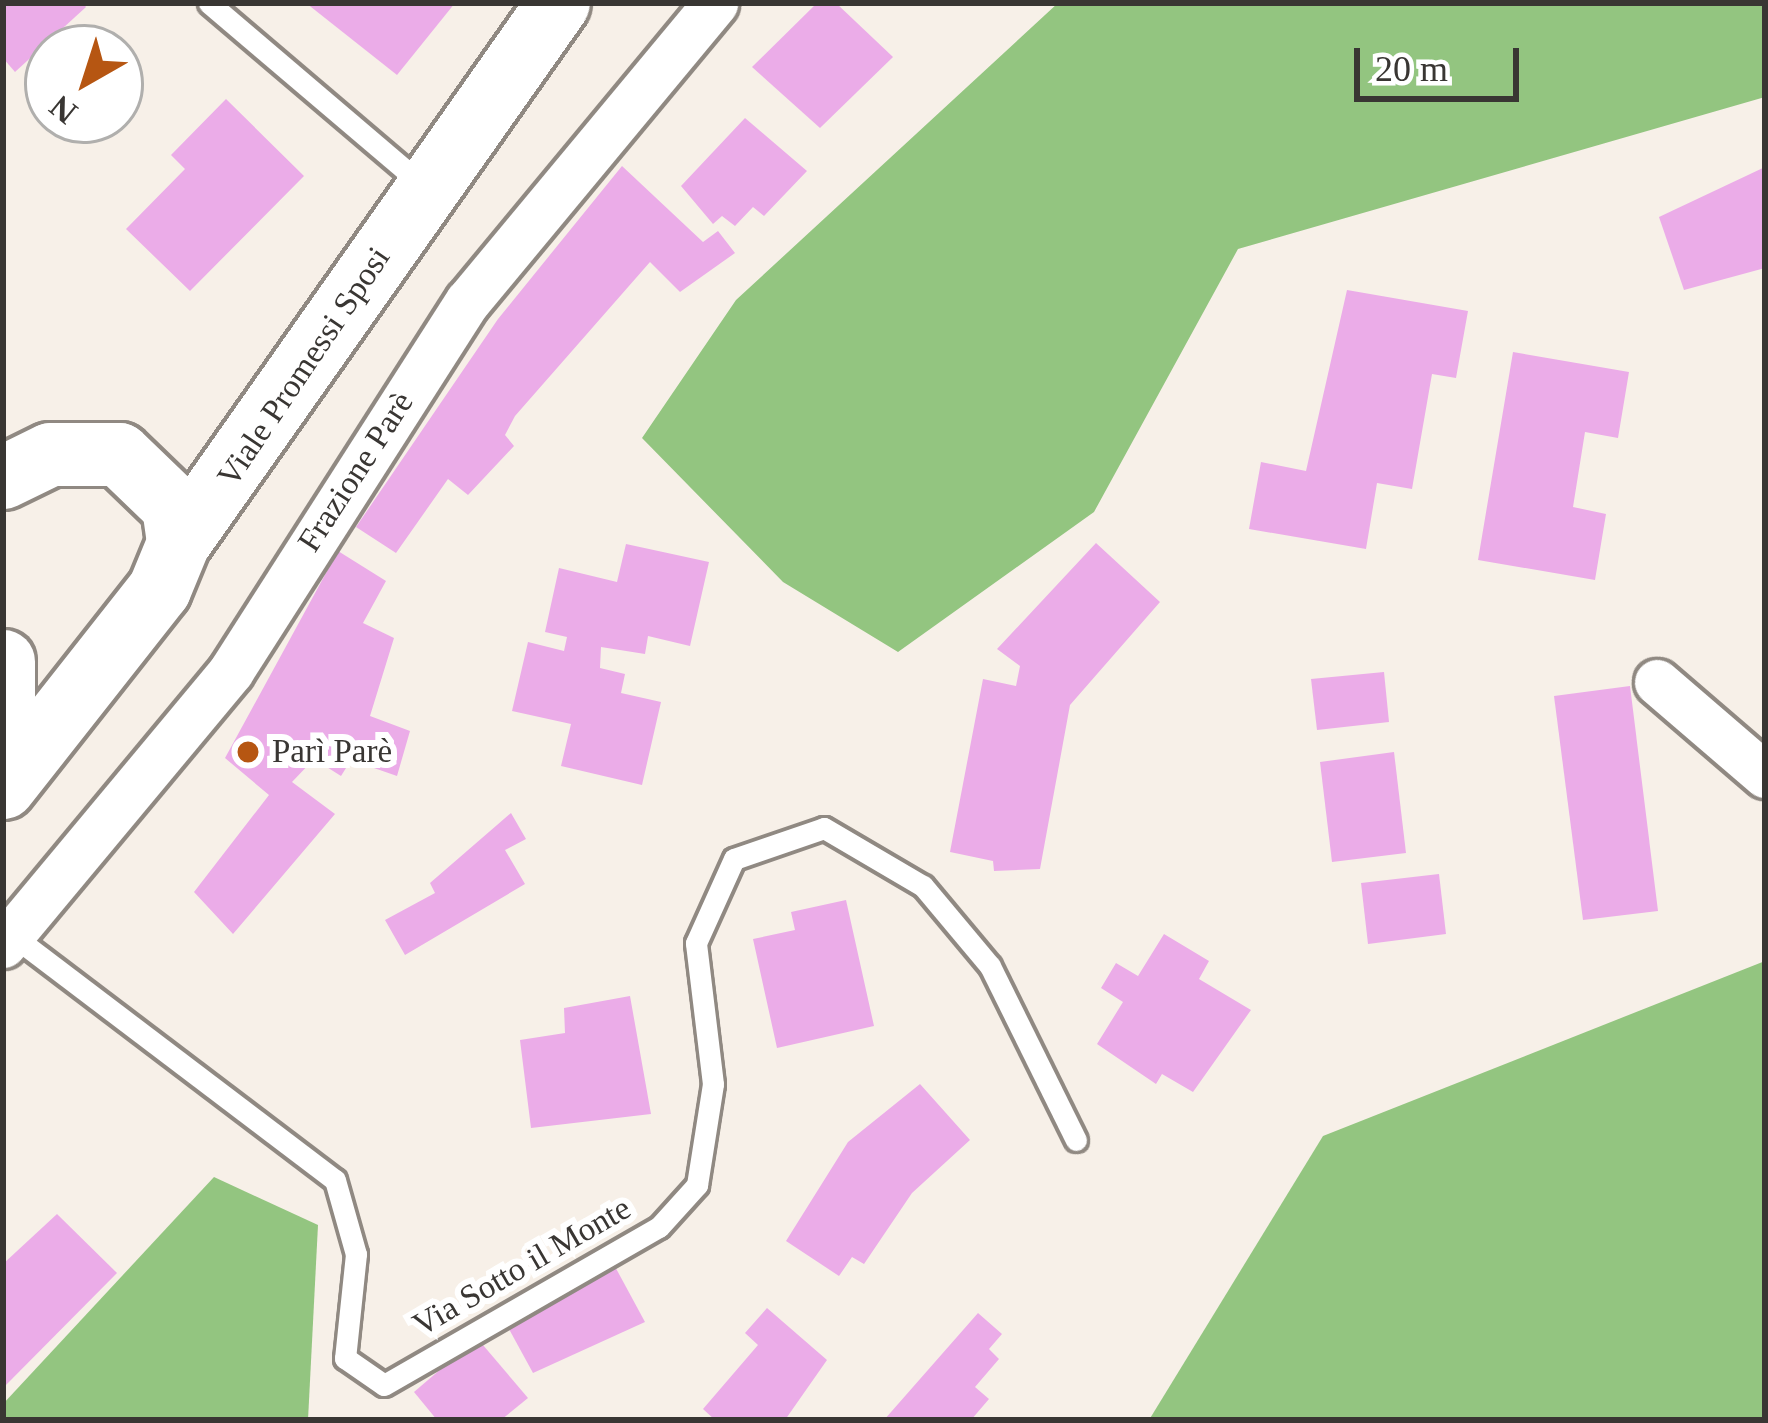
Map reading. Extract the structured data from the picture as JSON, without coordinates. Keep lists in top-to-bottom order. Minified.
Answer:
{"streets":{"main road":["Viale Promessi Sposi"],"street":["Frazione Parè"],"lane":["Via Sotto il Monte"]},"crossings":[["Frazione Parè","Via Sotto il Monte"]],"places":["Parì Parè"],"scale_bar":"20 m","north":"bottom left"}
